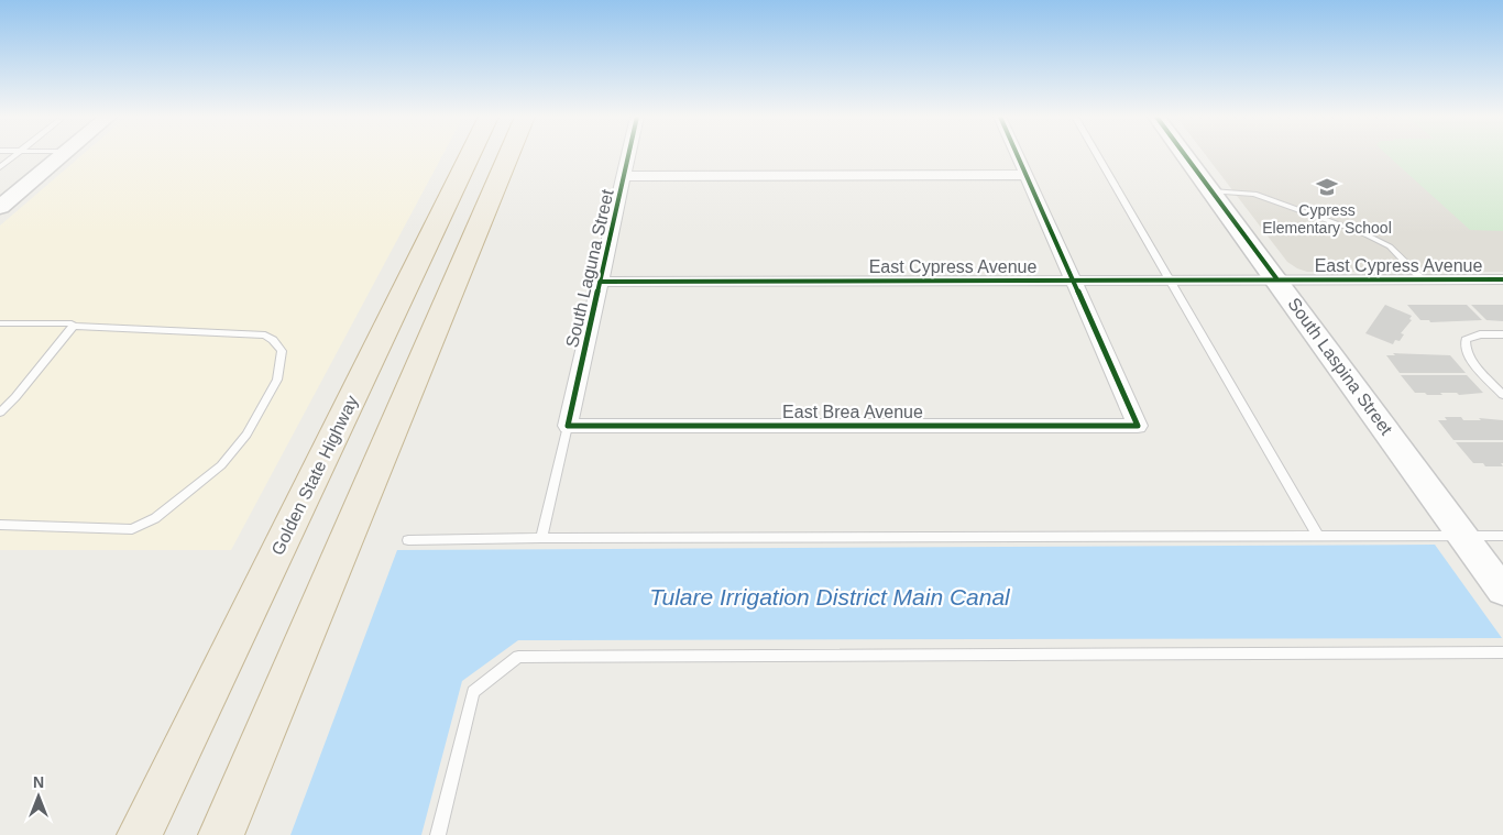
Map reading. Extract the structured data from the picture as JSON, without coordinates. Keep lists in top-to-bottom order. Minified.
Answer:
{"streets":{"highway":["Golden State Highway"],"street":["East Cypress Avenue","South Laguna Street","South Laspina Street","East Brea Avenue"]},"crossings":[["East Cypress Avenue","South Laguna Street"],["East Cypress Avenue","South Laspina Street"],["East Cypress Avenue","East Brea Avenue"],["South Laguna Street","East Brea Avenue"]],"water":["Tulare Irrigation District Main Canal"],"places":{"school or university":["Cypress Elementary School"]},"north":"top"}
